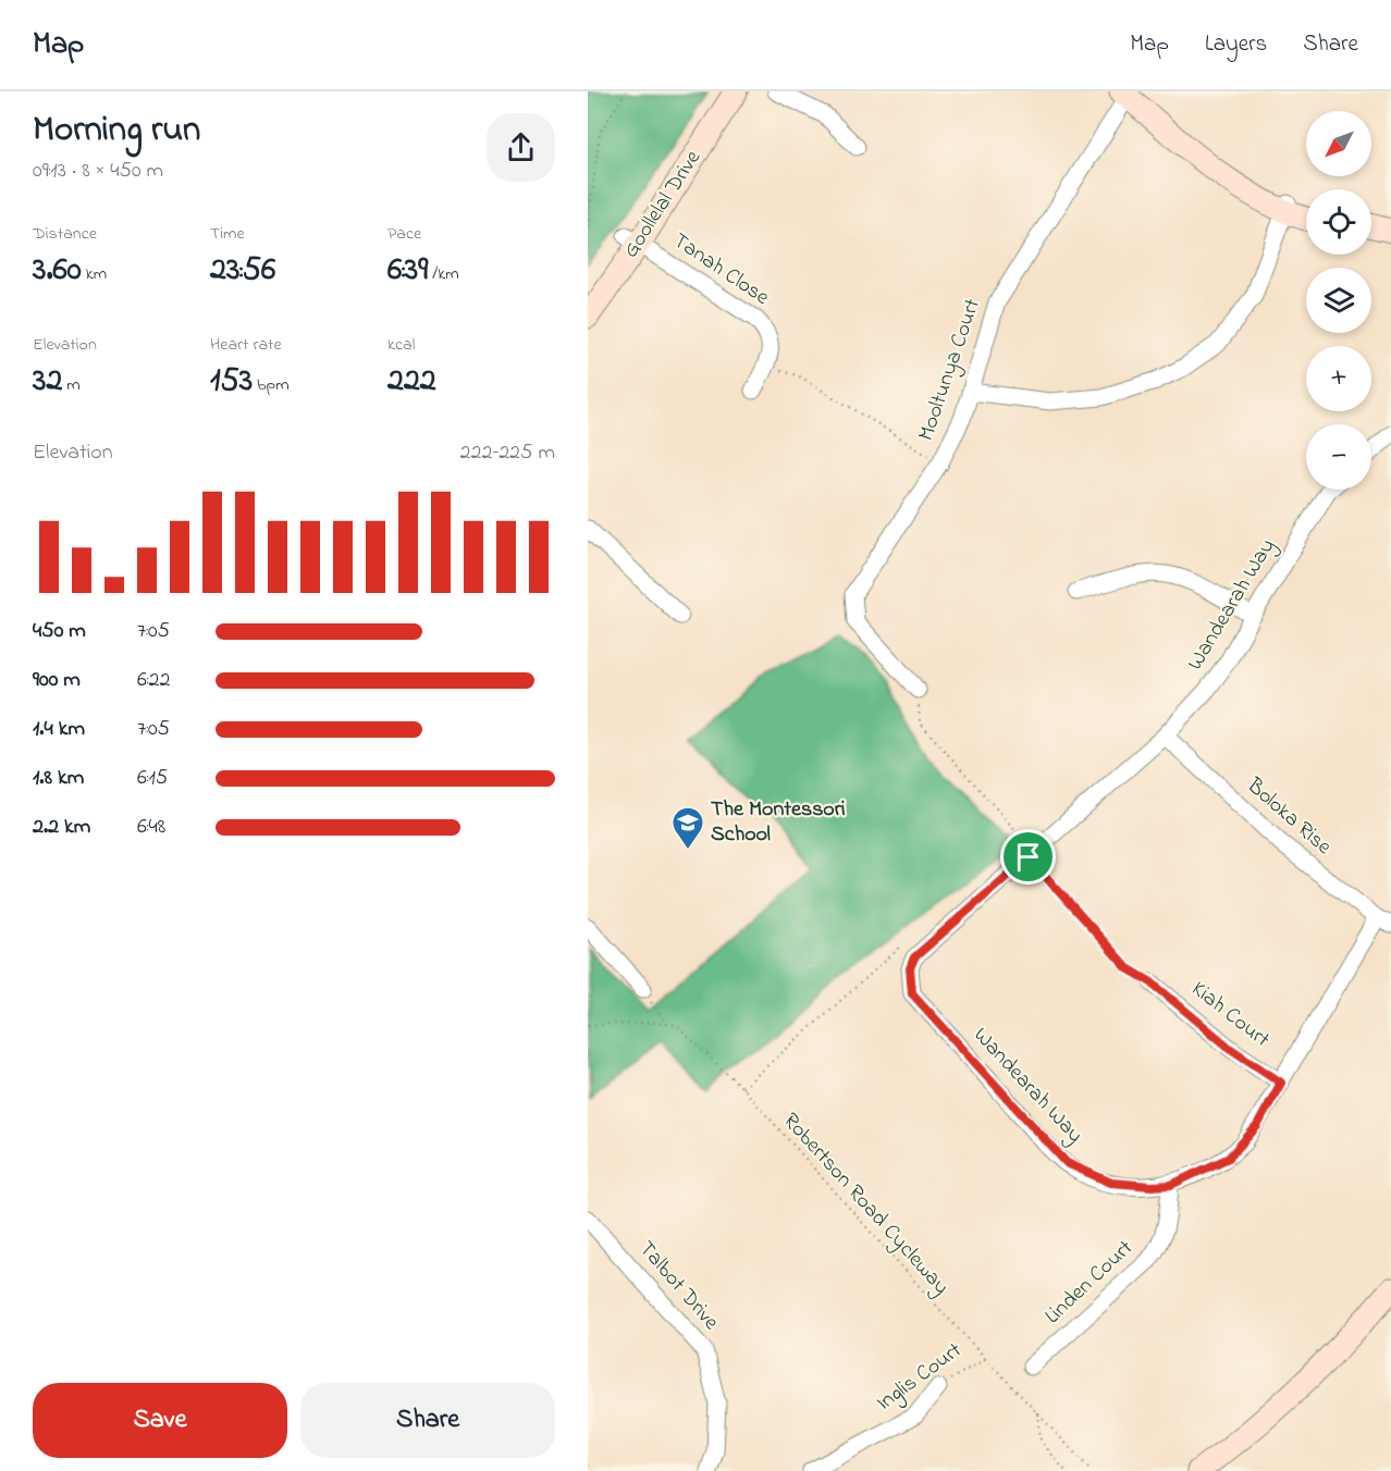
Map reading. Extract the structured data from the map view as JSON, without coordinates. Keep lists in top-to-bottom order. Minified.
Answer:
{"streets":{"street":["Goollelal Drive","Tanah Close","Mooltunya Court","Wandearah Way","Boloka Rise","Kiah Court","Linden Court","Talbot Drive","Inglis Court"],"path":["Robertson Road Cycleway"]},"crossings":[["Goollelal Drive","Tanah Close"],["Wandearah Way","Boloka Rise"],["Wandearah Way","Kiah Court"],["Wandearah Way","Linden Court"],["Robertson Road Cycleway","Inglis Court"]],"places":{"school or university":["The Montessori School"]},"north":"bottom left","page":{"header":"Map","nav":["Map","Layers","Share"],"heading":["Morning run","09:13 · 8 × 450 m"],"map_buttons":["+","−"],"stats":[["Distance","3.60 km"],["Time","23:56"],["Pace","6:39 /km"],["Elevation","32 m"],["Heart rate","153 bpm"],["kcal","222"]],"chart":["Elevation","222–225 m"],"list":[{"name":"450 m","note":"7:05"},{"name":"900 m","note":"6:22"},{"name":"1.4 km","note":"7:05"},{"name":"1.8 km","note":"6:15"},{"name":"2.2 km","note":"6:48"}],"buttons":["Save","Share"]}}
